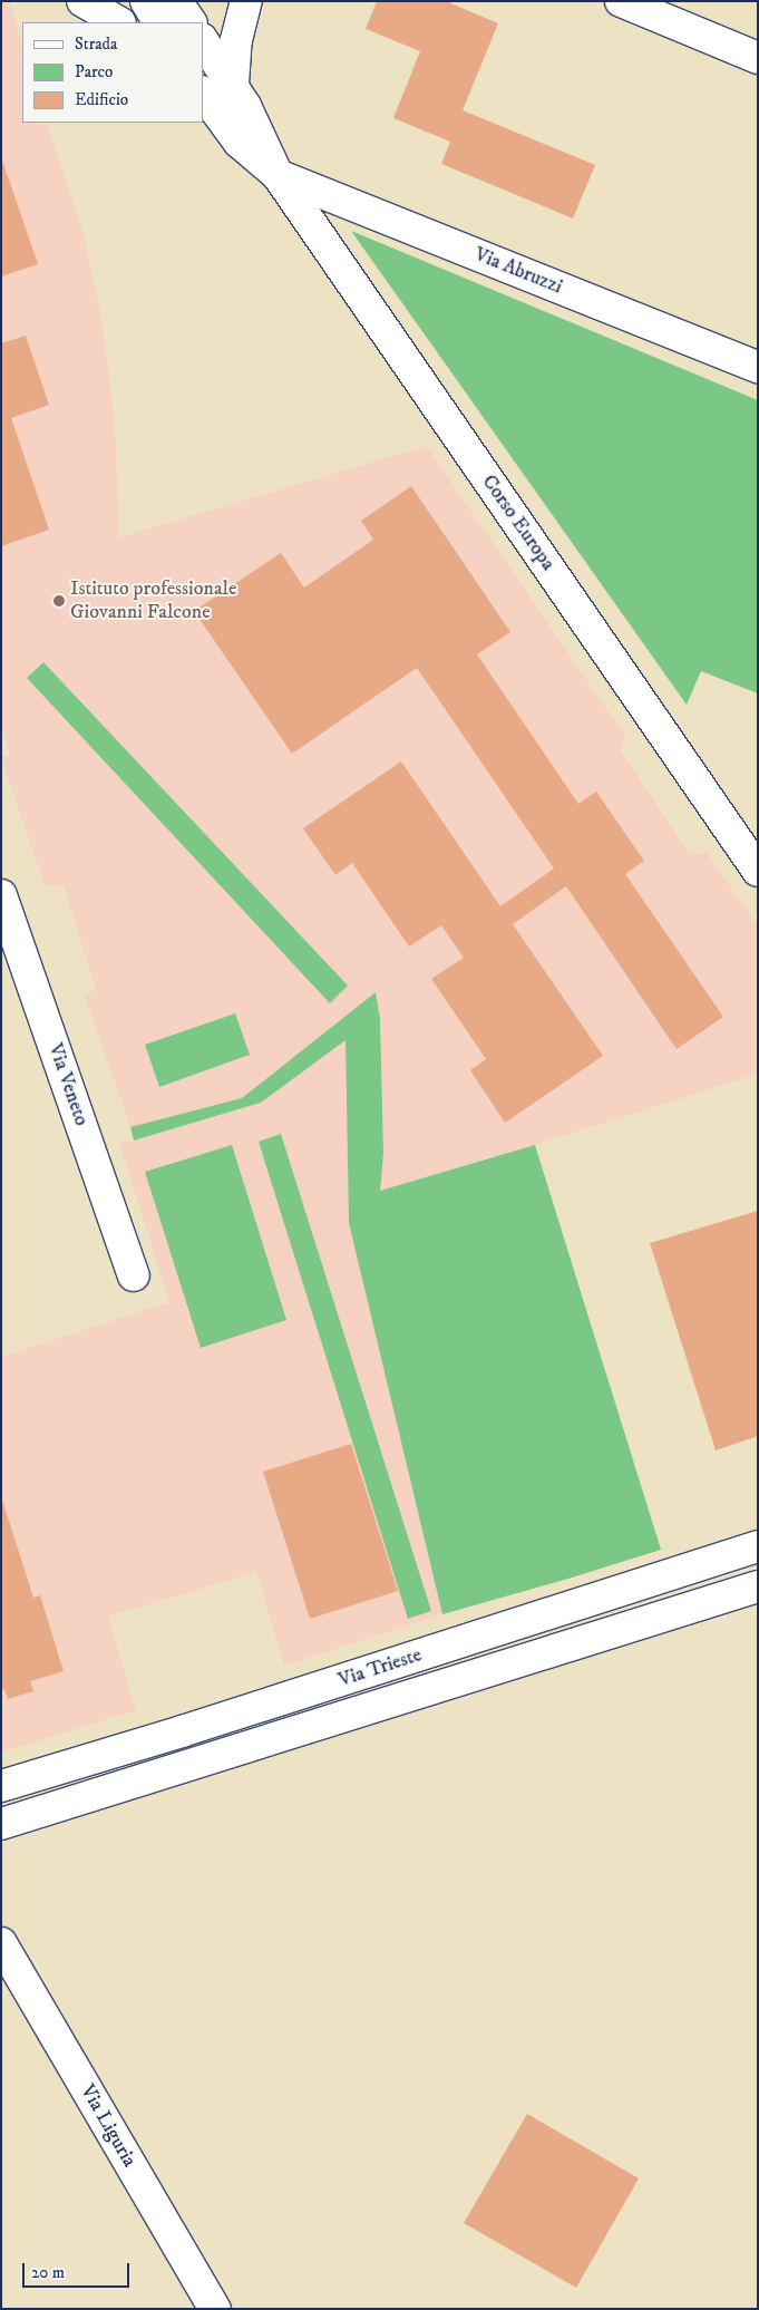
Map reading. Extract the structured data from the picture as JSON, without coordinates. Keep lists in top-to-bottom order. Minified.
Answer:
{"streets":{"street":["Via Abruzzi","Corso Europa","Via Veneto","Via Trieste","Via Liguria"]},"crossings":[["Via Abruzzi","Corso Europa"]],"places":["Istituto professionale Giovanni Falcone"],"legend":["Strada","Parco","Edificio"],"scale_bar":"20 m"}
